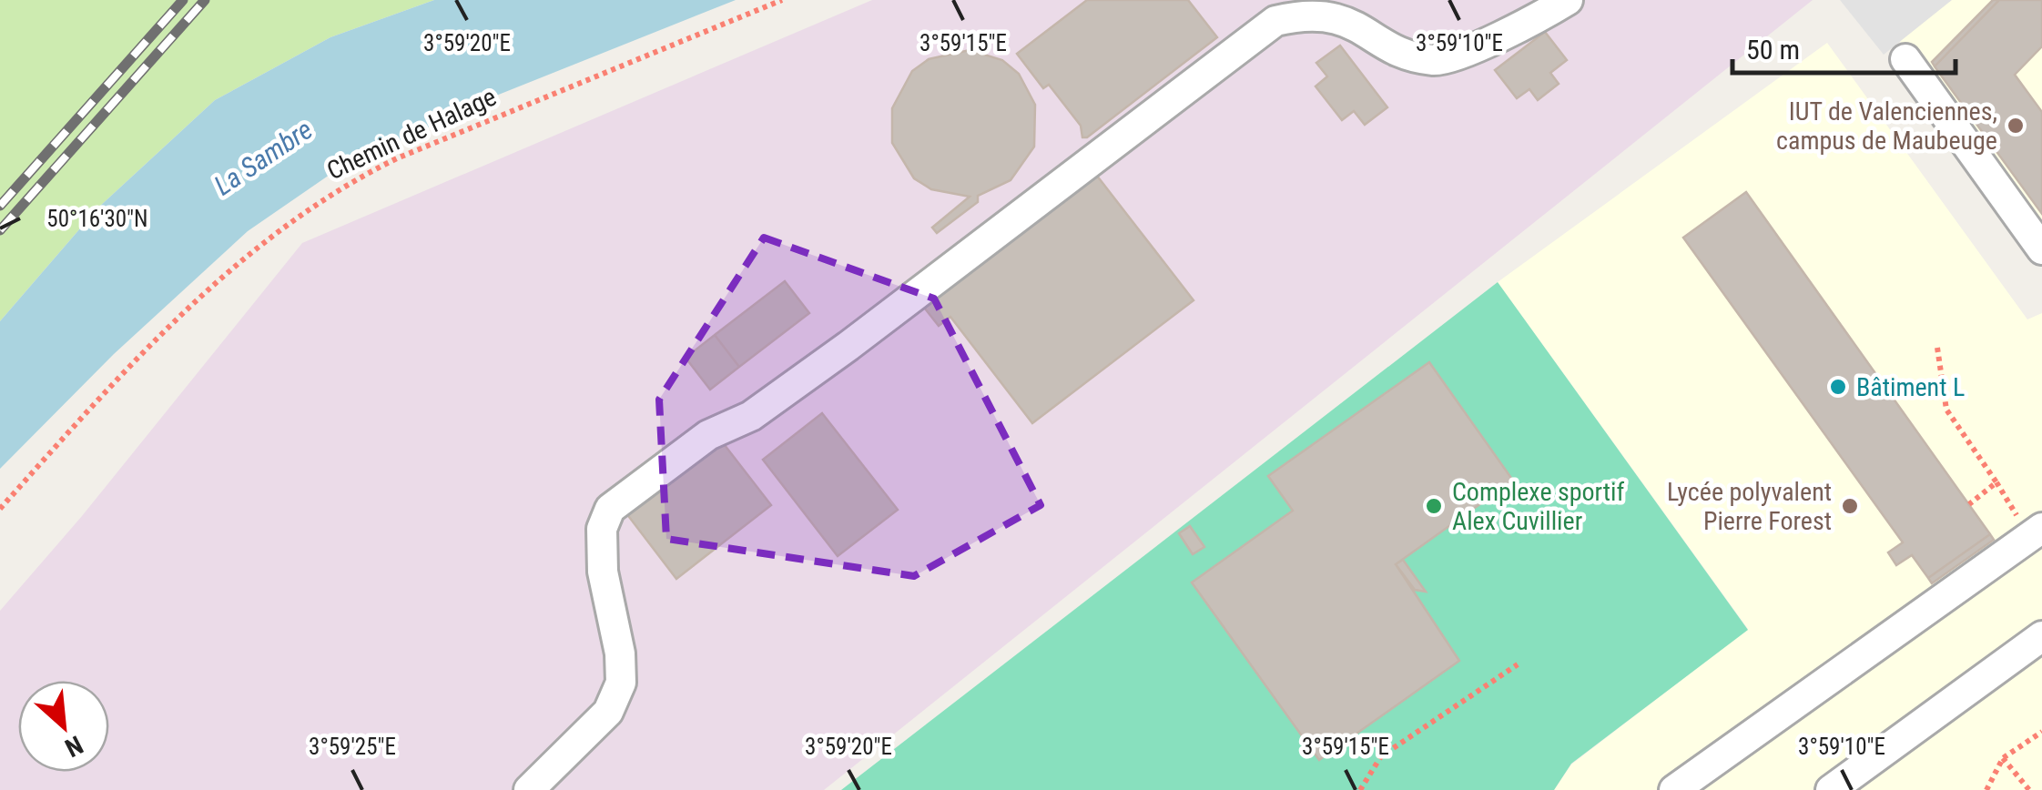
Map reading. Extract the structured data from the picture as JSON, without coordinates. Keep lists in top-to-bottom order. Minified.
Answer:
{"streets":{"path":["Chemin de Halage"]},"water":["La Sambre"],"places":["IUT de Valenciennes, campus de Maubeuge","Bâtiment L","Complexe sportif Alex Cuvillier","Lycée polyvalent Pierre Forest"],"scale_bar":"50 m","north":"bottom right","coordinates":["3°59'20\"E","3°59'15\"E","3°59'10\"E","50°16'30\"N","3°59'25\"E"]}
